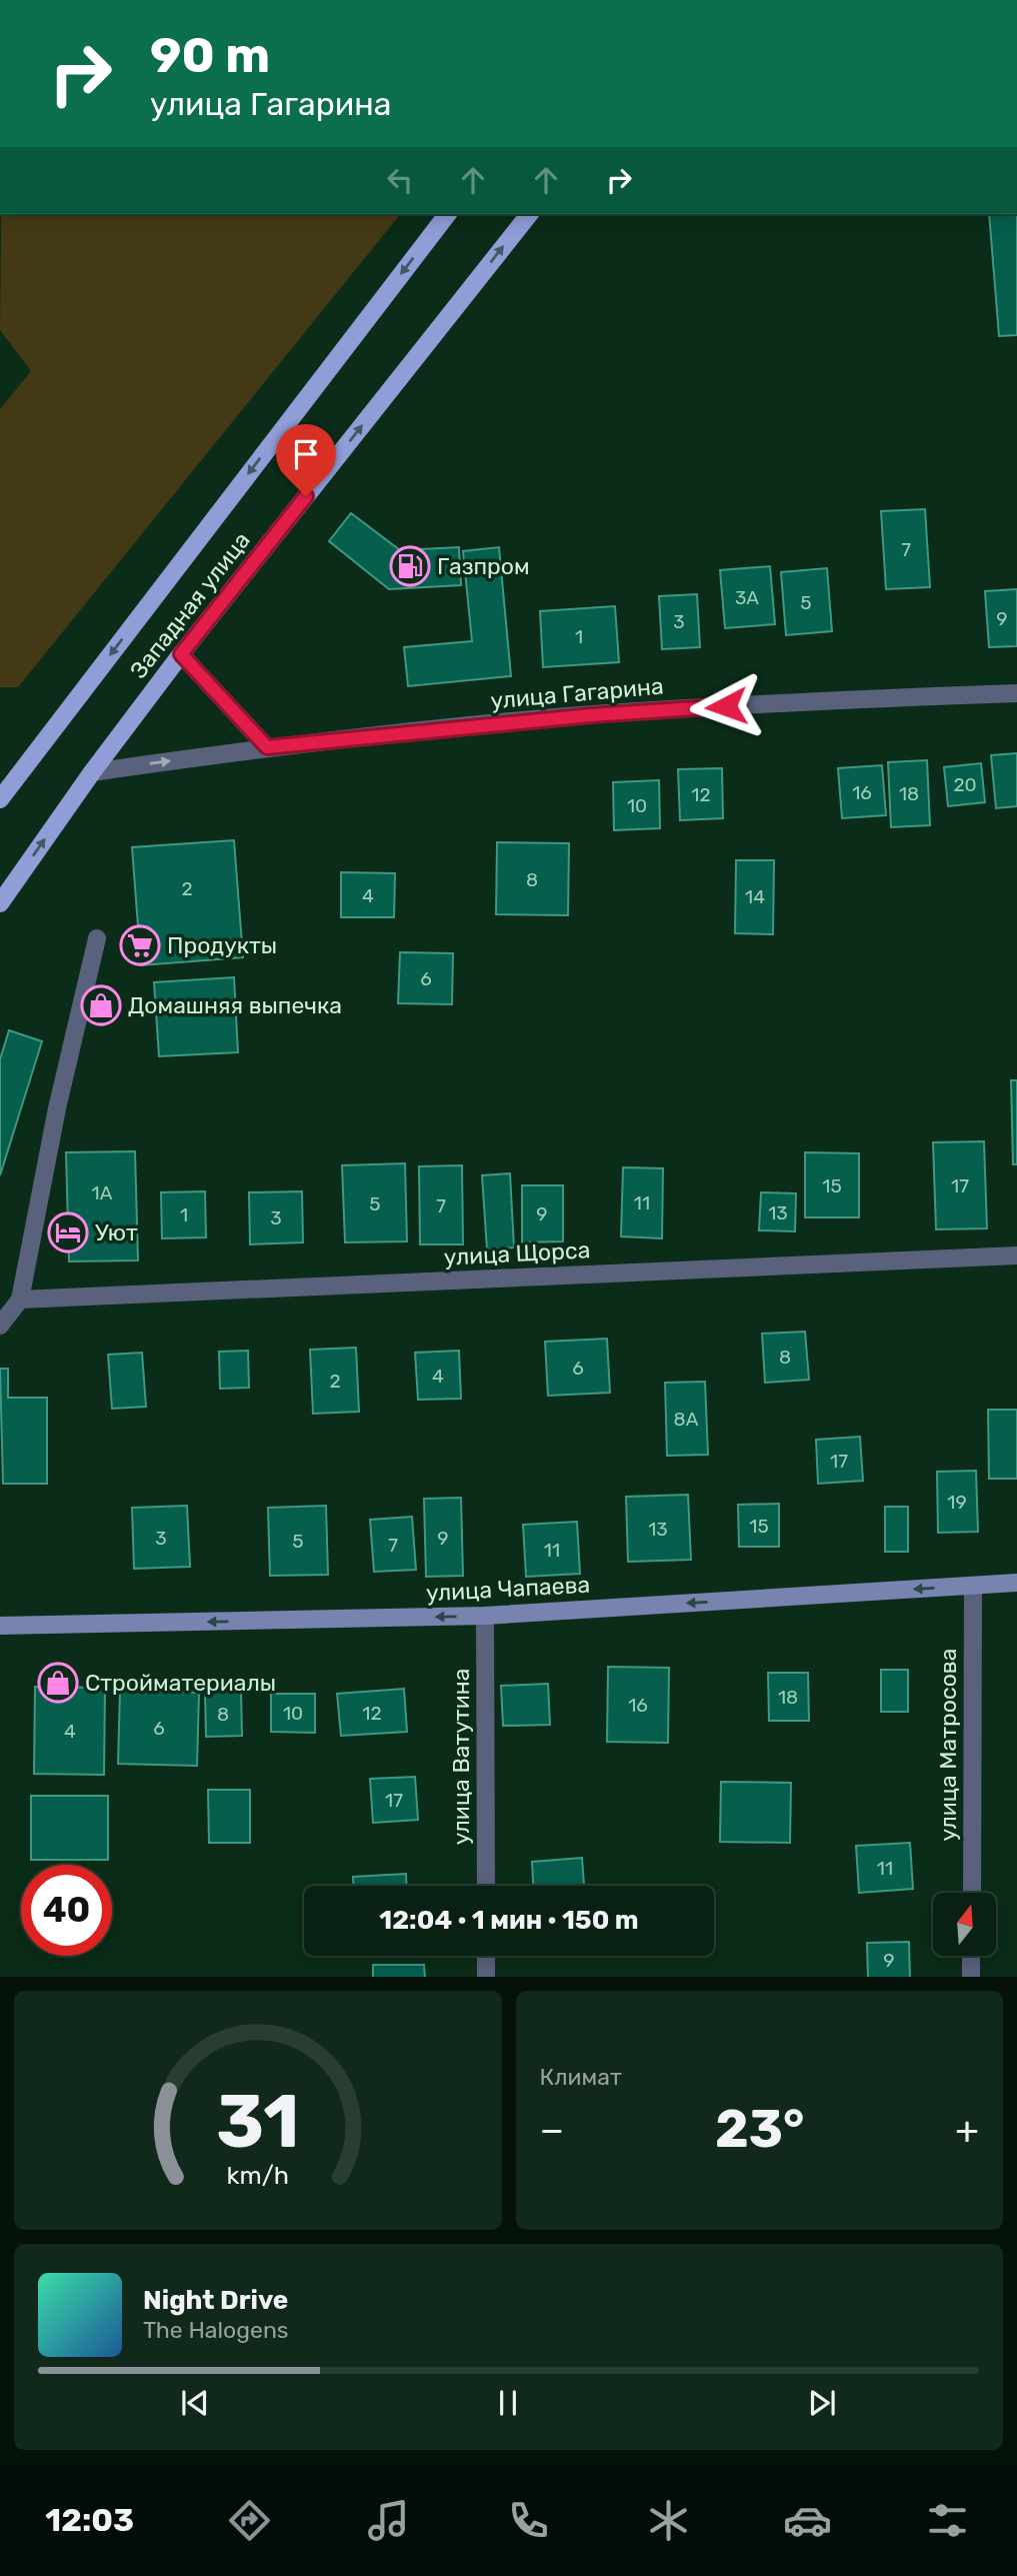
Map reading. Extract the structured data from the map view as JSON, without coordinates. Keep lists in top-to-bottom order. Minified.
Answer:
{"streets":{"main road":["Западная улица","улица Чапаева"],"street":["улица Гагарина","улица Щорса","улица Матросова","улица Ватутина"]},"crossings":[["Западная улица","улица Гагарина"],["улица Чапаева","улица Матросова"],["улица Чапаева","улица Ватутина"]],"one_way":["улица Чапаева"],"places":{"fuel station":["Газпром"],"supermarket":["Продукты"],"shop":["Домашняя выпечка","Стройматериалы"],"hotel":["Уют"]},"house_numbers":["7","3А","5","9","3","1","20","16","18","12","10","8","2","4","14","6","15","17","1А","11","5","7","13","9","1","3","8","6","4","2","8А","17","19","15","13","3","9","5","7","11","18","16","10","12","8","6","4","17","11","9"],"north":"top","page":{"turn":["90 m","улица Гагарина"],"limit":"40","trip":"12:04 · 1 мин · 150 m","tile":"Климат","heat":["−","23°","+"],"song":["Night Drive","The Halogens"],"tabs":"12:03","gauge":["31","km/h"]}}
